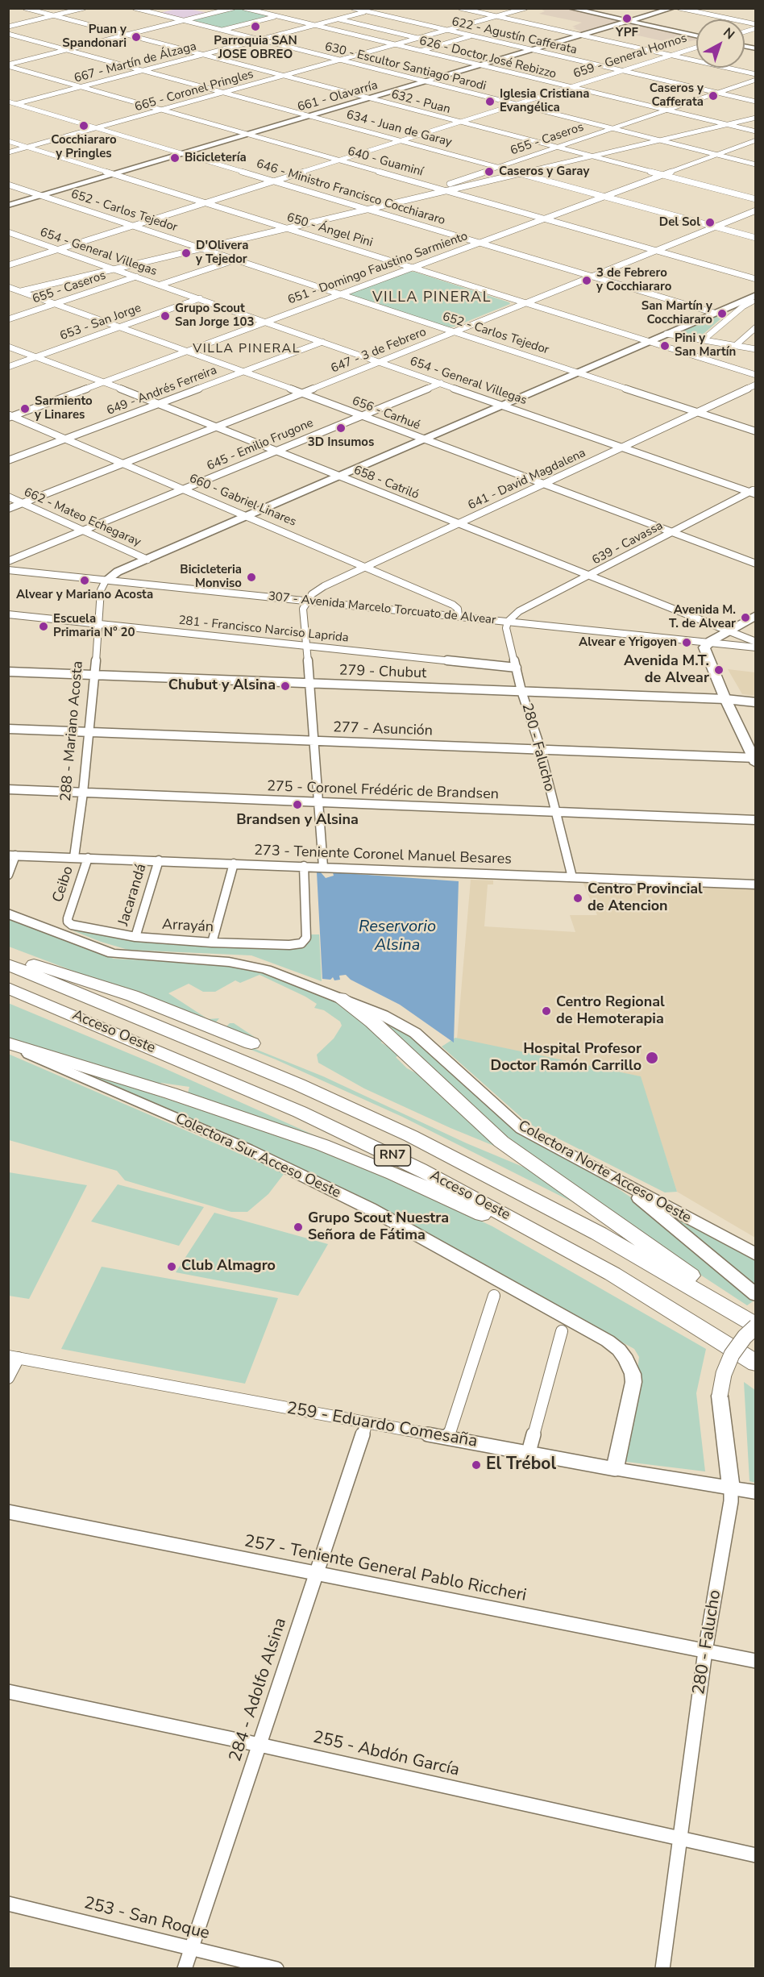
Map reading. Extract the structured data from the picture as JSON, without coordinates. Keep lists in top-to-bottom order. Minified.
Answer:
{"streets":{"highway":["Acceso Oeste","RN7"],"main road":["307 - Avenida Marcelo Torcuato de Alvear"],"street":["622 - Agustín Cafferata","659 - General Hornos","626 - Doctor José Rebizzo","667 - Martín de Álzaga","630 - Escultor Santiago Parodi","665 - Coronel Pringles","661 - Olavarría","632 - Puan","634 - Juan de Garay","655 - Caseros","640 - Guaminí","646 - Ministro Francisco Cocchiararo","652 - Carlos Tejedor","650 - Ángel Pini","654 - General Villegas","651 - Domingo Faustino Sarmiento","653 - San Jorge","647 - 3 de Febrero","649 - Andrés Ferreira","656 - Carhué","645 - Emilio Frugone","641 - David Magdalena","658 - Catriló","660 - Gabriel Linares","662 - Mateo Echegaray","639 - Cavassa","281 - Francisco Narciso Laprida","279 - Chubut","277 - Asunción","288 - Mariano Acosta","280 - Falucho","275 - Coronel Frédéric de Brandsen","273 - Teniente Coronel Manuel Besares","Ceibo","Jacarandá","Arrayán","Colectora Sur Acceso Oeste","Colectora Norte Acceso Oeste","259 - Eduardo Comesaña","257 - Teniente General Pablo Riccheri","284 - Adolfo Alsina","255 - Abdón García","253 - San Roque"]},"crossings":[["622 - Agustín Cafferata","659 - General Hornos"],["622 - Agustín Cafferata","667 - Martín de Álzaga"],["622 - Agustín Cafferata","665 - Coronel Pringles"],["622 - Agustín Cafferata","661 - Olavarría"],["622 - Agustín Cafferata","655 - Caseros"],["659 - General Hornos","626 - Doctor José Rebizzo"],["659 - General Hornos","630 - Escultor Santiago Parodi"],["659 - General Hornos","632 - Puan"],["659 - General Hornos","634 - Juan de Garay"],["659 - General Hornos","640 - Guaminí"],["659 - General Hornos","646 - Ministro Francisco Cocchiararo"],["659 - General Hornos","652 - Carlos Tejedor"],["659 - General Hornos","650 - Ángel Pini"],["659 - General Hornos","654 - General Villegas"],["626 - Doctor José Rebizzo","667 - Martín de Álzaga"],["626 - Doctor José Rebizzo","665 - Coronel Pringles"],["626 - Doctor José Rebizzo","661 - Olavarría"],["626 - Doctor José Rebizzo","655 - Caseros"],["667 - Martín de Álzaga","630 - Escultor Santiago Parodi"],["667 - Martín de Álzaga","632 - Puan"],["667 - Martín de Álzaga","634 - Juan de Garay"],["667 - Martín de Álzaga","640 - Guaminí"],["667 - Martín de Álzaga","646 - Ministro Francisco Cocchiararo"],["630 - Escultor Santiago Parodi","665 - Coronel Pringles"],["630 - Escultor Santiago Parodi","661 - Olavarría"],["630 - Escultor Santiago Parodi","655 - Caseros"],["630 - Escultor Santiago Parodi","651 - Domingo Faustino Sarmiento"],["665 - Coronel Pringles","632 - Puan"],["665 - Coronel Pringles","634 - Juan de Garay"],["665 - Coronel Pringles","640 - Guaminí"],["665 - Coronel Pringles","646 - Ministro Francisco Cocchiararo"],["665 - Coronel Pringles","650 - Ángel Pini"],["661 - Olavarría","632 - Puan"],["661 - Olavarría","634 - Juan de Garay"],["661 - Olavarría","640 - Guaminí"],["661 - Olavarría","646 - Ministro Francisco Cocchiararo"],["661 - Olavarría","652 - Carlos Tejedor"],["661 - Olavarría","650 - Ángel Pini"],["632 - Puan","655 - Caseros"],["632 - Puan","651 - Domingo Faustino Sarmiento"],["634 - Juan de Garay","655 - Caseros"],["634 - Juan de Garay","651 - Domingo Faustino Sarmiento"],["634 - Juan de Garay","647 - 3 de Febrero"],["655 - Caseros","640 - Guaminí"],["655 - Caseros","654 - General Villegas"],["655 - Caseros","656 - Carhué"],["640 - Guaminí","651 - Domingo Faustino Sarmiento"],["640 - Guaminí","647 - 3 de Febrero"],["646 - Ministro Francisco Cocchiararo","651 - Domingo Faustino Sarmiento"],["646 - Ministro Francisco Cocchiararo","647 - 3 de Febrero"],["652 - Carlos Tejedor","651 - Domingo Faustino Sarmiento"],["652 - Carlos Tejedor","647 - 3 de Febrero"],["652 - Carlos Tejedor","641 - David Magdalena"],["650 - Ángel Pini","651 - Domingo Faustino Sarmiento"],["650 - Ángel Pini","647 - 3 de Febrero"],["654 - General Villegas","651 - Domingo Faustino Sarmiento"],["654 - General Villegas","653 - San Jorge"],["654 - General Villegas","647 - 3 de Febrero"],["654 - General Villegas","649 - Andrés Ferreira"],["654 - General Villegas","645 - Emilio Frugone"],["654 - General Villegas","641 - David Magdalena"],["654 - General Villegas","639 - Cavassa"],["651 - Domingo Faustino Sarmiento","656 - Carhué"],["651 - Domingo Faustino Sarmiento","658 - Catriló"],["651 - Domingo Faustino Sarmiento","660 - Gabriel Linares"],["653 - San Jorge","656 - Carhué"],["653 - San Jorge","658 - Catriló"],["647 - 3 de Febrero","656 - Carhué"],["647 - 3 de Febrero","658 - Catriló"],["647 - 3 de Febrero","660 - Gabriel Linares"],["647 - 3 de Febrero","662 - Mateo Echegaray"],["649 - Andrés Ferreira","656 - Carhué"],["649 - Andrés Ferreira","658 - Catriló"],["649 - Andrés Ferreira","660 - Gabriel Linares"],["656 - Carhué","645 - Emilio Frugone"],["656 - Carhué","641 - David Magdalena"],["656 - Carhué","639 - Cavassa"],["645 - Emilio Frugone","658 - Catriló"],["645 - Emilio Frugone","660 - Gabriel Linares"],["645 - Emilio Frugone","662 - Mateo Echegaray"],["641 - David Magdalena","658 - Catriló"],["641 - David Magdalena","660 - Gabriel Linares"],["641 - David Magdalena","307 - Avenida Marcelo Torcuato de Alvear"],["658 - Catriló","639 - Cavassa"],["658 - Catriló","307 - Avenida Marcelo Torcuato de Alvear"],["660 - Gabriel Linares","307 - Avenida Marcelo Torcuato de Alvear"],["639 - Cavassa","307 - Avenida Marcelo Torcuato de Alvear"],["639 - Cavassa","280 - Falucho"],["307 - Avenida Marcelo Torcuato de Alvear","288 - Mariano Acosta"],["307 - Avenida Marcelo Torcuato de Alvear","280 - Falucho"],["281 - Francisco Narciso Laprida","288 - Mariano Acosta"],["281 - Francisco Narciso Laprida","280 - Falucho"],["279 - Chubut","288 - Mariano Acosta"],["279 - Chubut","280 - Falucho"],["277 - Asunción","288 - Mariano Acosta"],["277 - Asunción","280 - Falucho"],["288 - Mariano Acosta","275 - Coronel Frédéric de Brandsen"],["288 - Mariano Acosta","273 - Teniente Coronel Manuel Besares"],["280 - Falucho","275 - Coronel Frédéric de Brandsen"],["280 - Falucho","273 - Teniente Coronel Manuel Besares"],["280 - Falucho","Acceso Oeste"],["280 - Falucho","259 - Eduardo Comesaña"],["280 - Falucho","257 - Teniente General Pablo Riccheri"],["280 - Falucho","255 - Abdón García"],["273 - Teniente Coronel Manuel Besares","Ceibo"],["273 - Teniente Coronel Manuel Besares","Jacarandá"],["273 - Teniente Coronel Manuel Besares","Arrayán"],["Ceibo","Arrayán"],["Jacarandá","Arrayán"],["Colectora Sur Acceso Oeste","259 - Eduardo Comesaña"],["259 - Eduardo Comesaña","284 - Adolfo Alsina"],["257 - Teniente General Pablo Riccheri","284 - Adolfo Alsina"],["284 - Adolfo Alsina","255 - Abdón García"],["284 - Adolfo Alsina","253 - San Roque"]],"districts":["VILLA PINERAL","VILLA PINERAL"],"water":["Reservorio Alsina"],"places":["YPF","Parroquia SAN JOSE OBREO","Puan y Spandonari","Caseros y Cafferata","Iglesia Cristiana Evangélica","Cocchiararo y Pringles","Bicicletería","Caseros y Garay","Del Sol","D'Olivera y Tejedor","3 de Febrero y Cocchiararo","San Martín y Cocchiararo","Grupo Scout San Jorge 103","Pini y San Martín","Sarmiento y Linares","3D Insumos","Bicicleteria Monviso","Alvear y Mariano Acosta","Avenida M. T. de Alvear","Escuela Primaria N° 20","Alvear e Yrigoyen","Avenida M.T. de Alvear","Chubut y Alsina","Brandsen y Alsina","Centro Provincial de Atencion","Centro Regional de Hemoterapia","Hospital Profesor Doctor Ramón Carrillo","Grupo Scout Nuestra Señora de Fátima","Club Almagro","El Trébol"],"north":"top right"}
